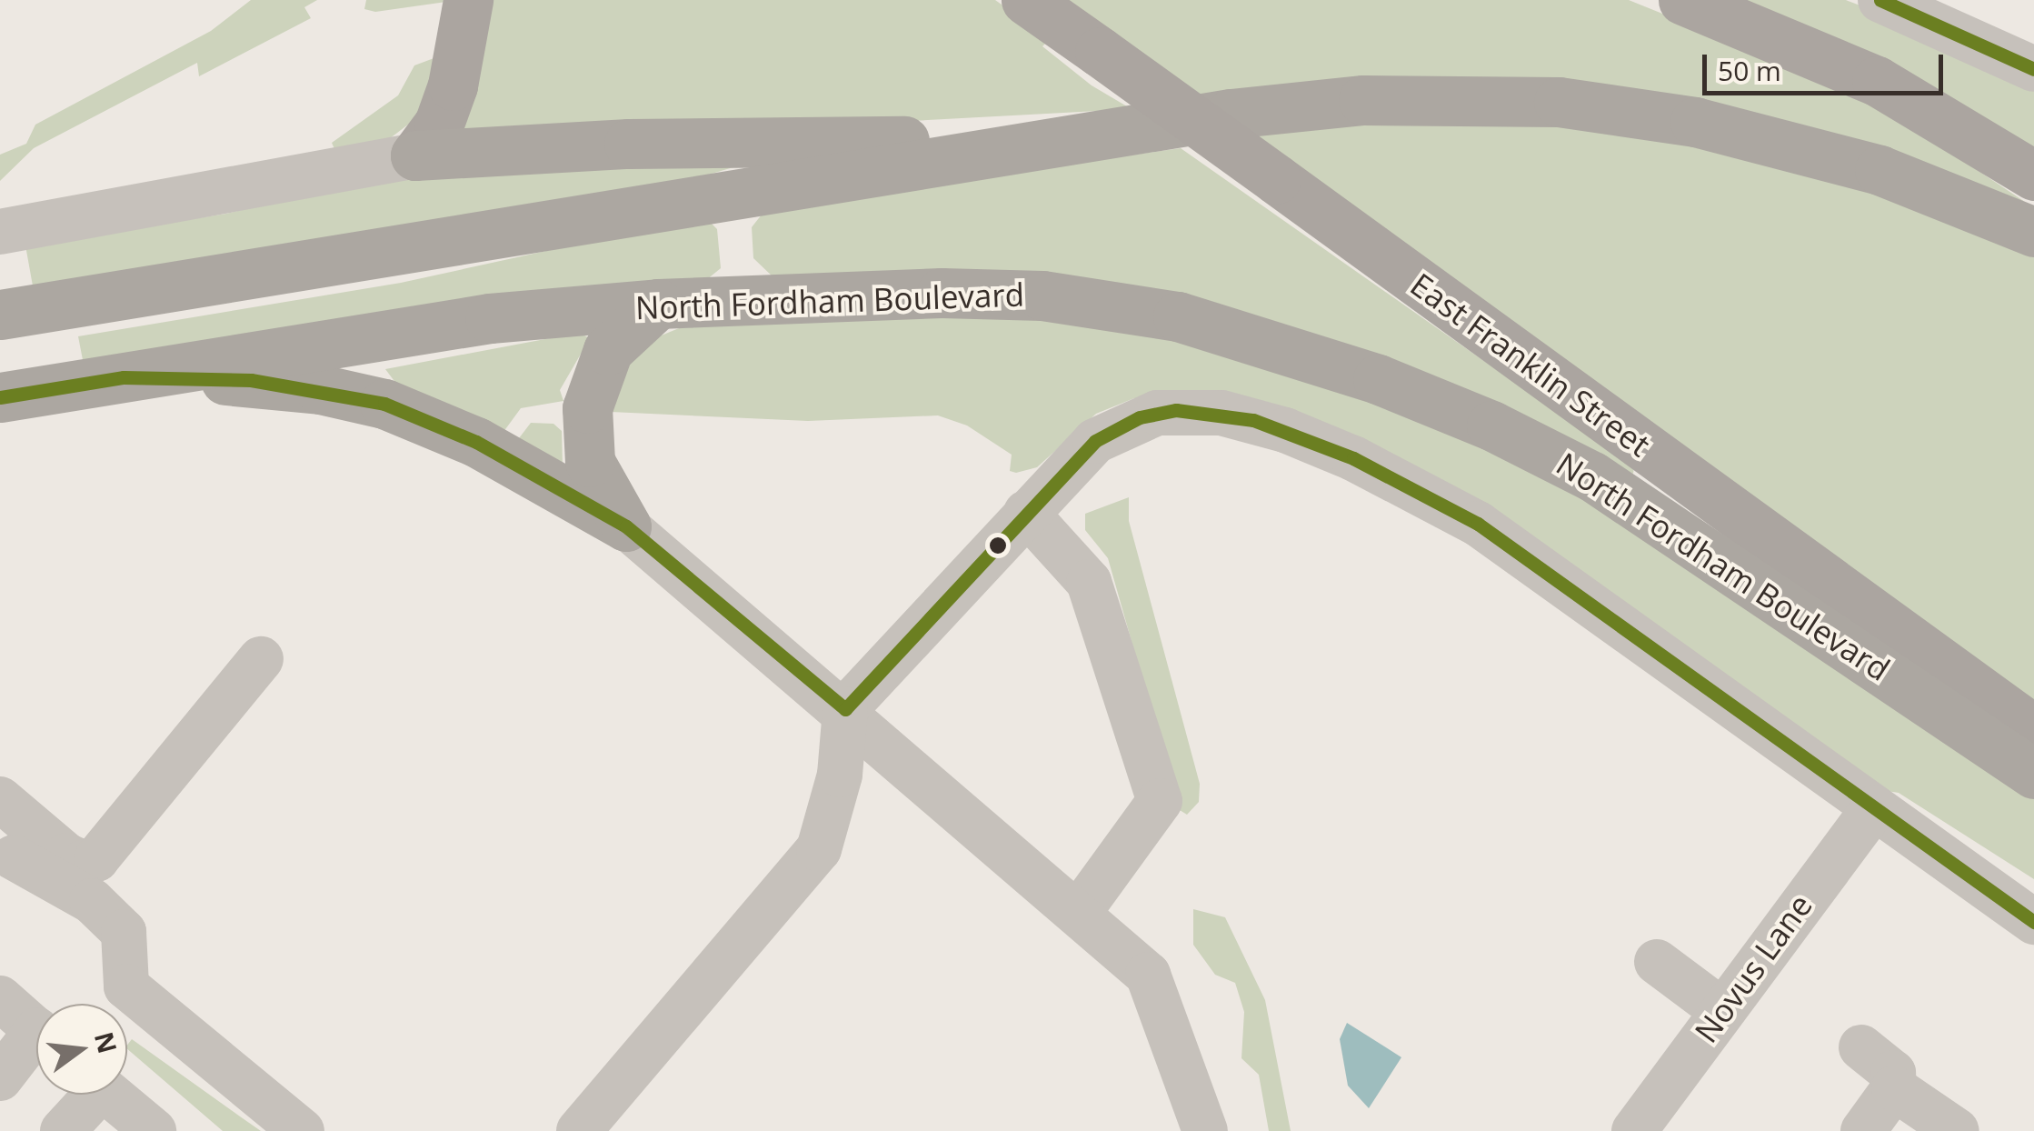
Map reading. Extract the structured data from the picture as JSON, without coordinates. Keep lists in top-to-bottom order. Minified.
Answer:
{"streets":{"highway":["North Fordham Boulevard"],"main road":["East Franklin Street"],"street":["Novus Lane"]},"scale_bar":"50 m","north":"right"}
